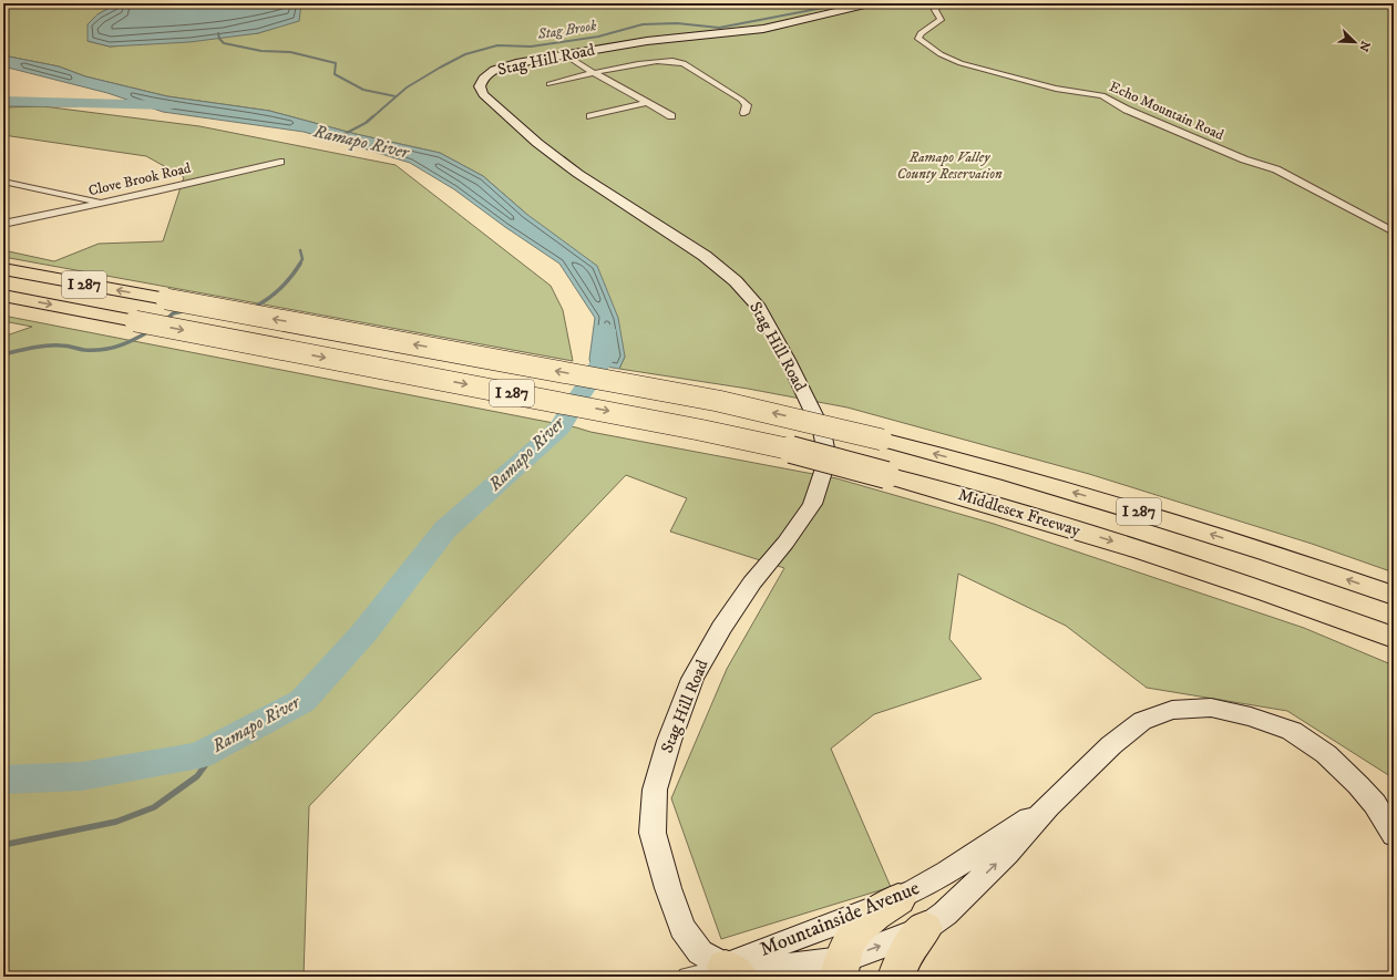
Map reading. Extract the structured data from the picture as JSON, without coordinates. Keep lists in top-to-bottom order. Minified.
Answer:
{"streets":{"highway":["I 287","Middlesex Freeway"],"street":["Stag Hill Road","Echo Mountain Road","Clove Brook Road","Mountainside Avenue"]},"crossings":[["Stag Hill Road","Mountainside Avenue"],["I 287","Middlesex Freeway"]],"water":["Stag Brook","Ramapo River"],"parks":["Ramapo Valley County Reservation"],"north":"bottom right"}
